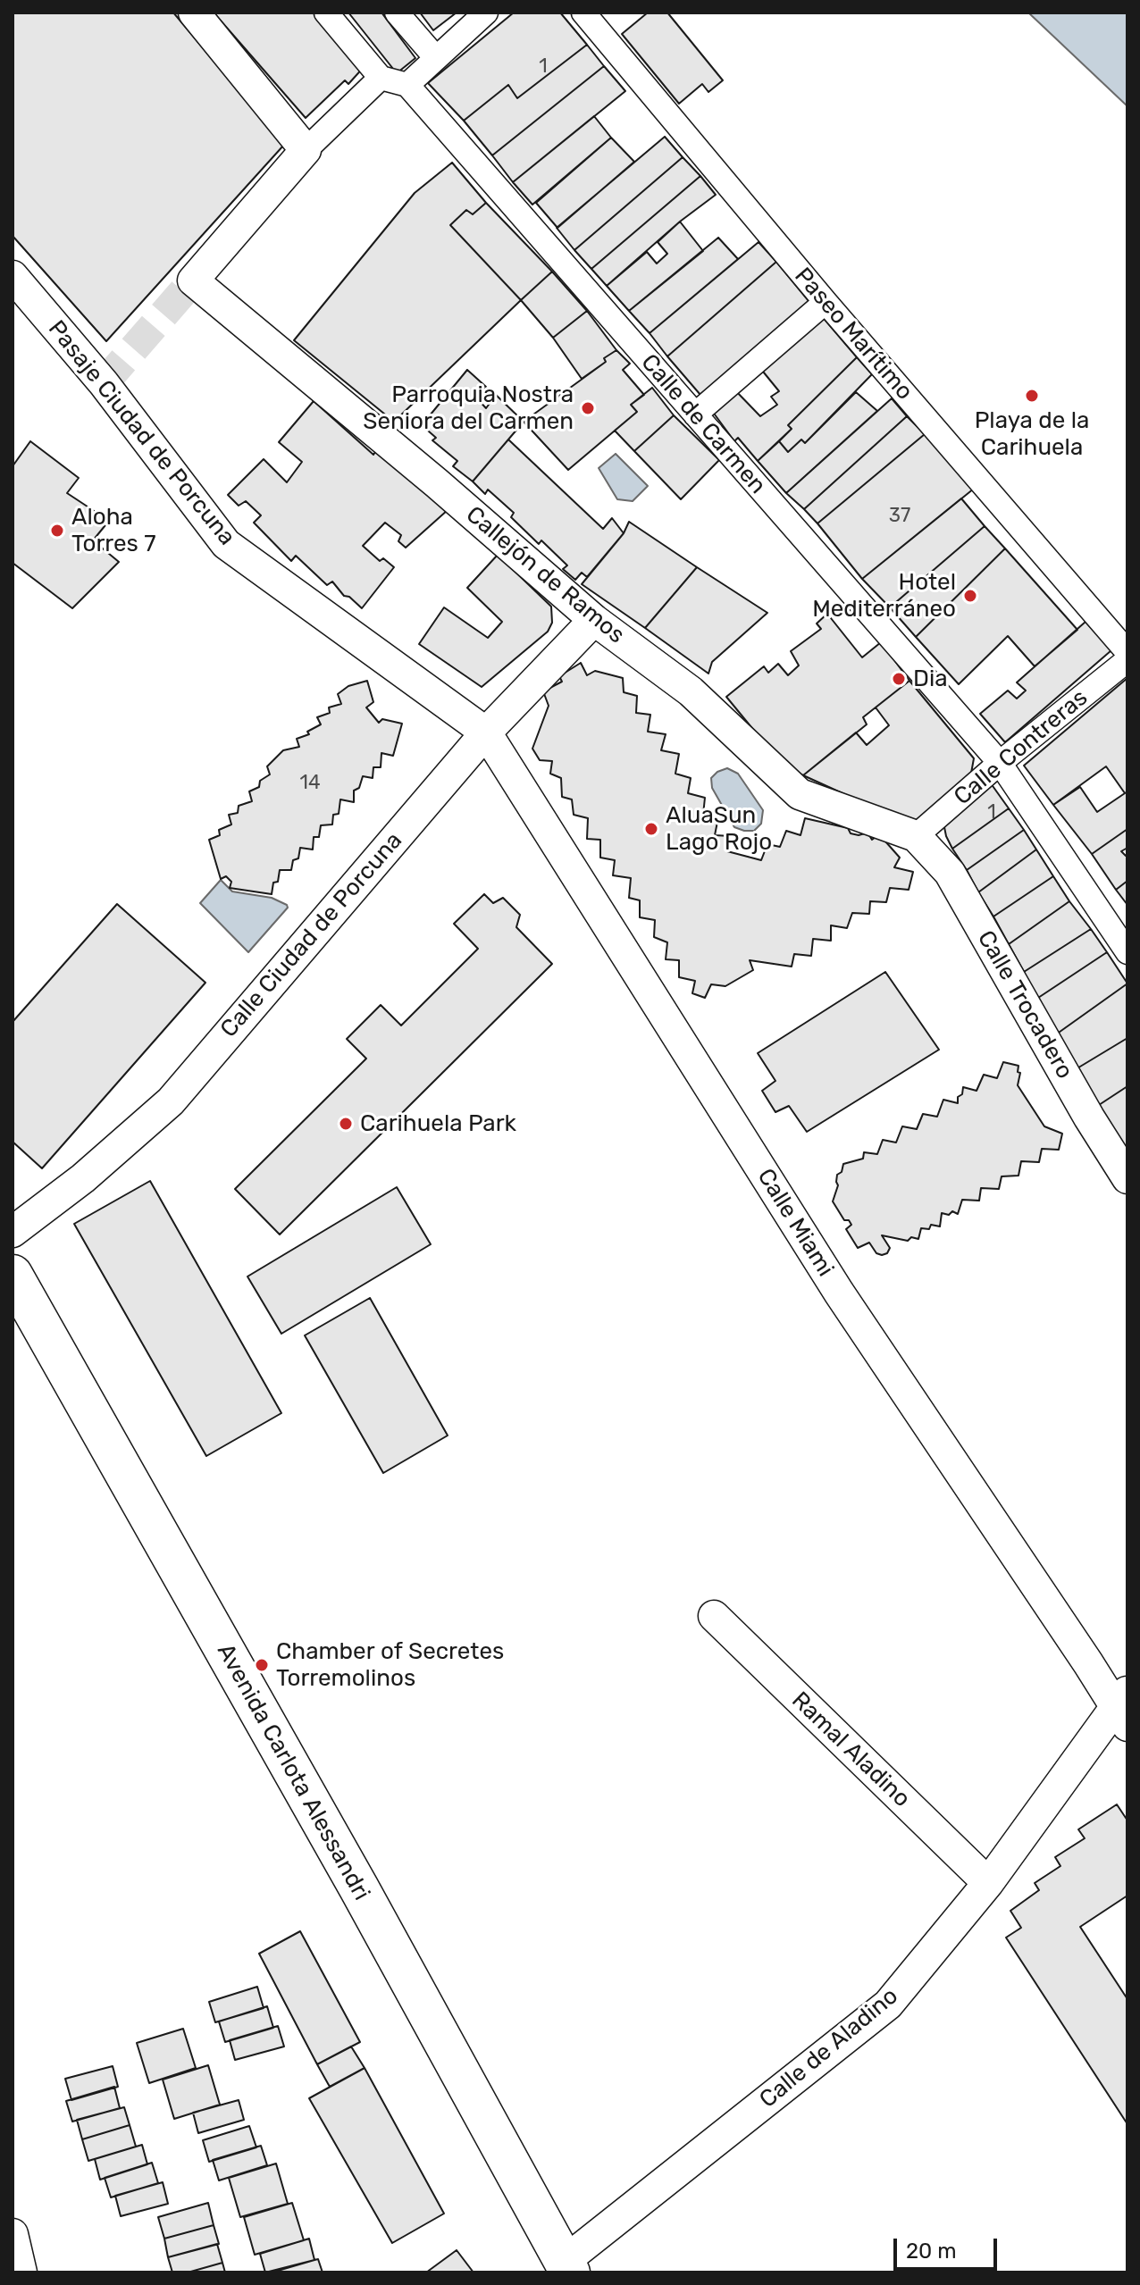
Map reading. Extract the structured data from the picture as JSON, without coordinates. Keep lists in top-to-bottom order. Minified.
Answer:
{"streets":{"main road":["Avenida Carlota Alessandri"],"street":["Paseo Marítimo","Calle de Carmen","Pasaje Ciudad de Porcuna","Callejón de Ramos","Calle Contreras","Calle Ciudad de Porcuna","Calle Trocadero","Calle Miami","Ramal Aladino","Calle de Aladino"]},"crossings":[["Calle de Carmen","Calle Contreras"],["Pasaje Ciudad de Porcuna","Calle Ciudad de Porcuna"],["Pasaje Ciudad de Porcuna","Calle Miami"],["Callejón de Ramos","Calle Contreras"],["Callejón de Ramos","Calle Ciudad de Porcuna"],["Callejón de Ramos","Calle Trocadero"],["Calle Contreras","Calle Trocadero"],["Calle Ciudad de Porcuna","Calle Miami"],["Calle Miami","Calle de Aladino"],["Ramal Aladino","Calle de Aladino"],["Avenida Carlota Alessandri","Calle de Aladino"]],"places":["Playa de la Carihuela","Parroquia Nostra Seniora del Carmen","Aloha Torres 7","Hotel Mediterráneo","Dia","AluaSun Lago Rojo","Carihuela Park","Chamber of Secretes Torremolinos"],"house_numbers":["1","37","14","1"],"scale_bar":"20 m"}
